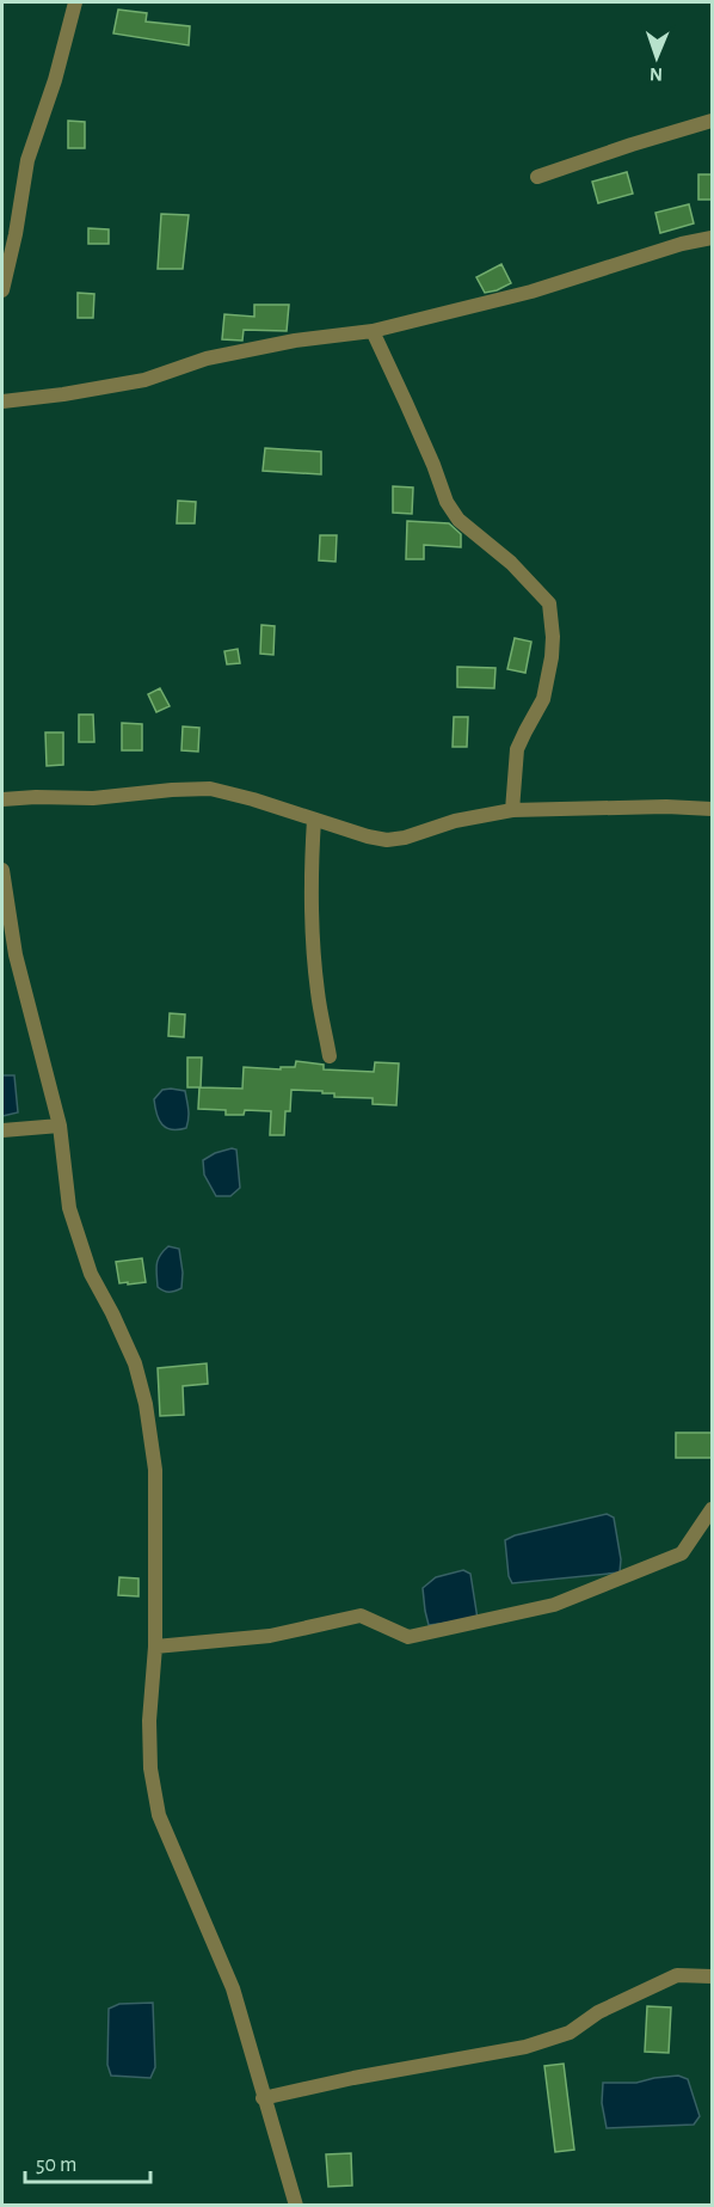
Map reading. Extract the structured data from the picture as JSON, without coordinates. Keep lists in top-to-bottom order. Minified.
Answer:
{"scale_bar":"50 m","north":"bottom"}
